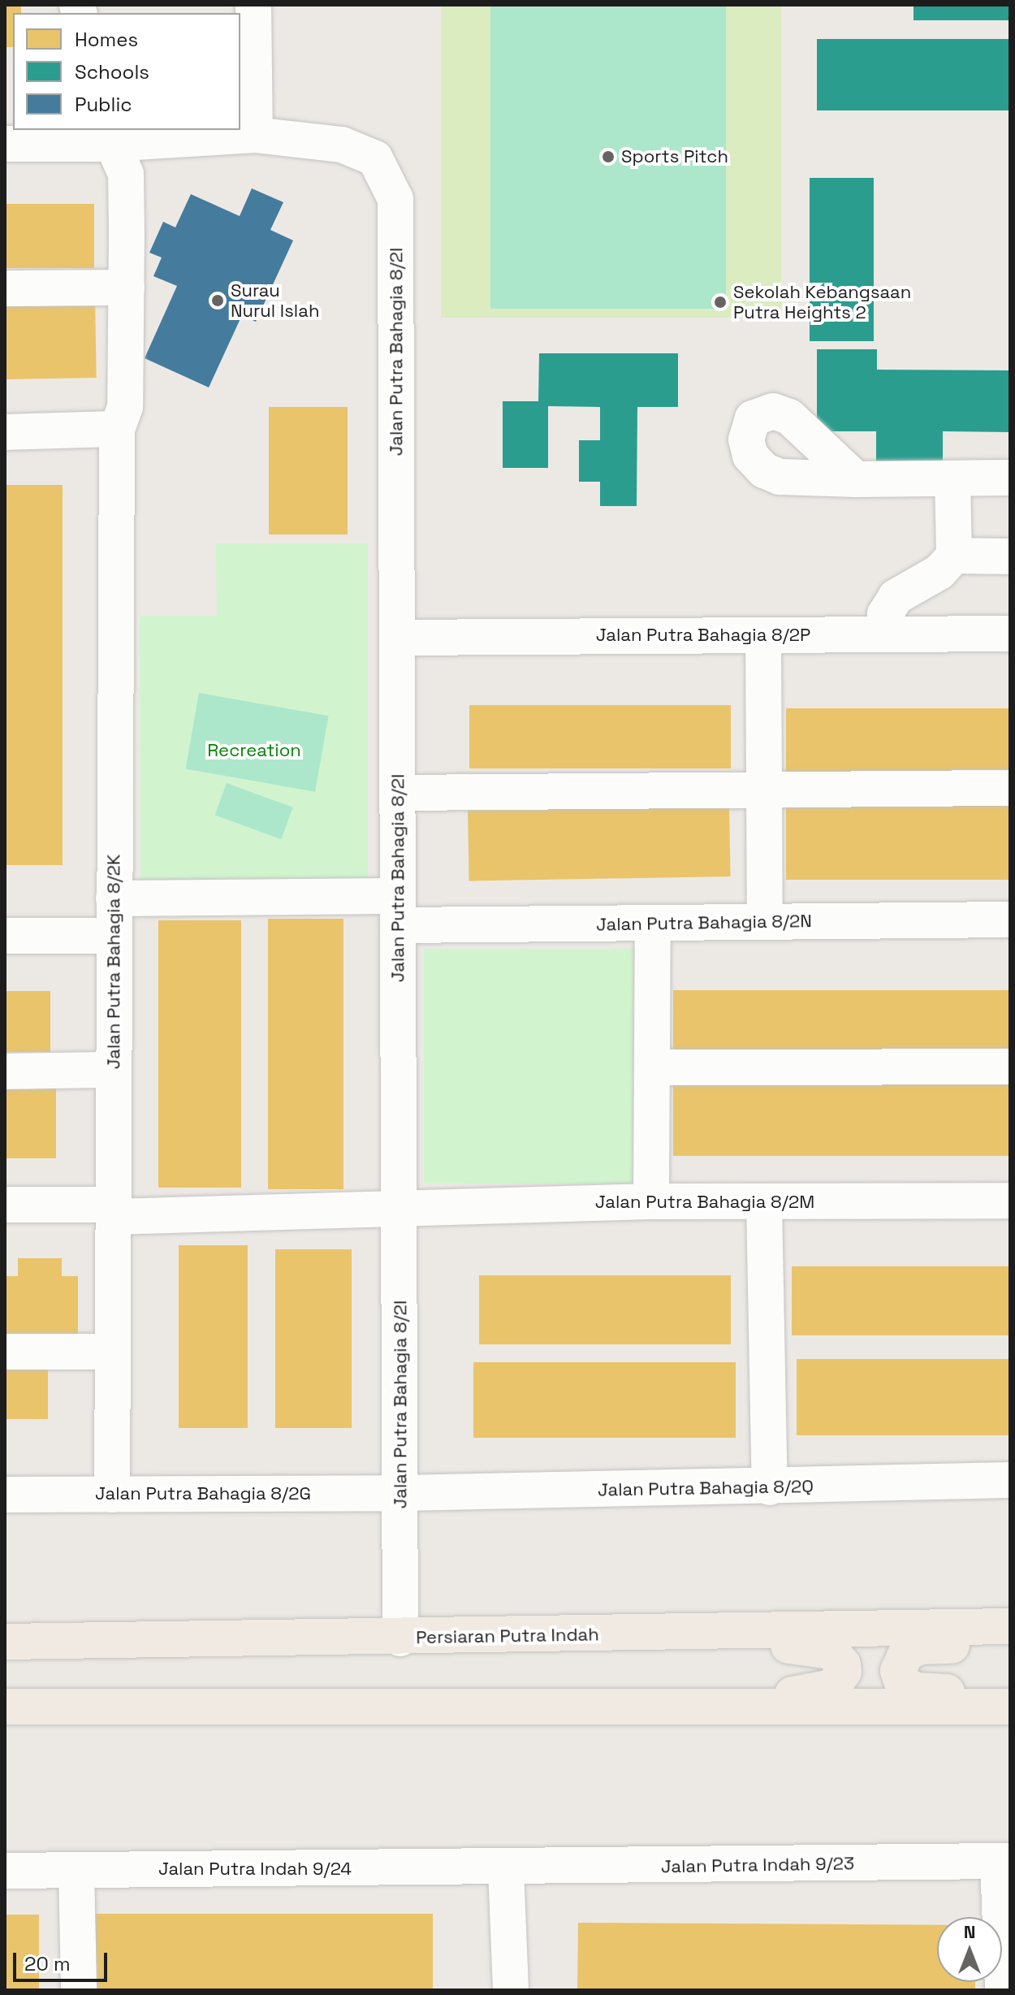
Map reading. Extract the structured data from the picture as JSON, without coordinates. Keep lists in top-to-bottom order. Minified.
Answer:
{"streets":{"main road":["Persiaran Putra Indah"],"street":["Jalan Putra Bahagia 8/2I","Jalan Putra Bahagia 8/2P","Jalan Putra Bahagia 8/2N","Jalan Putra Bahagia 8/2K","Jalan Putra Bahagia 8/2M","Jalan Putra Bahagia 8/2Q","Jalan Putra Bahagia 8/2G","Jalan Putra Indah 9/23","Jalan Putra Indah 9/24"]},"crossings":[["Jalan Putra Bahagia 8/2I","Jalan Putra Bahagia 8/2P"],["Jalan Putra Bahagia 8/2I","Jalan Putra Bahagia 8/2N"],["Jalan Putra Bahagia 8/2I","Jalan Putra Bahagia 8/2K"],["Jalan Putra Bahagia 8/2I","Jalan Putra Bahagia 8/2M"],["Jalan Putra Bahagia 8/2I","Jalan Putra Bahagia 8/2Q"],["Jalan Putra Bahagia 8/2I","Jalan Putra Bahagia 8/2G"],["Jalan Putra Bahagia 8/2I","Persiaran Putra Indah"],["Jalan Putra Bahagia 8/2N","Jalan Putra Bahagia 8/2K"],["Jalan Putra Bahagia 8/2K","Jalan Putra Bahagia 8/2M"],["Jalan Putra Bahagia 8/2K","Jalan Putra Bahagia 8/2G"],["Jalan Putra Bahagia 8/2Q","Jalan Putra Bahagia 8/2G"],["Jalan Putra Indah 9/23","Jalan Putra Indah 9/24"]],"parks":["Recreation"],"places":["Sports Pitch","Surau Nurul Islah","Sekolah Kebangsaan Putra Heights 2"],"legend":["Homes","Schools","Public"],"scale_bar":"20 m","north":"top"}
